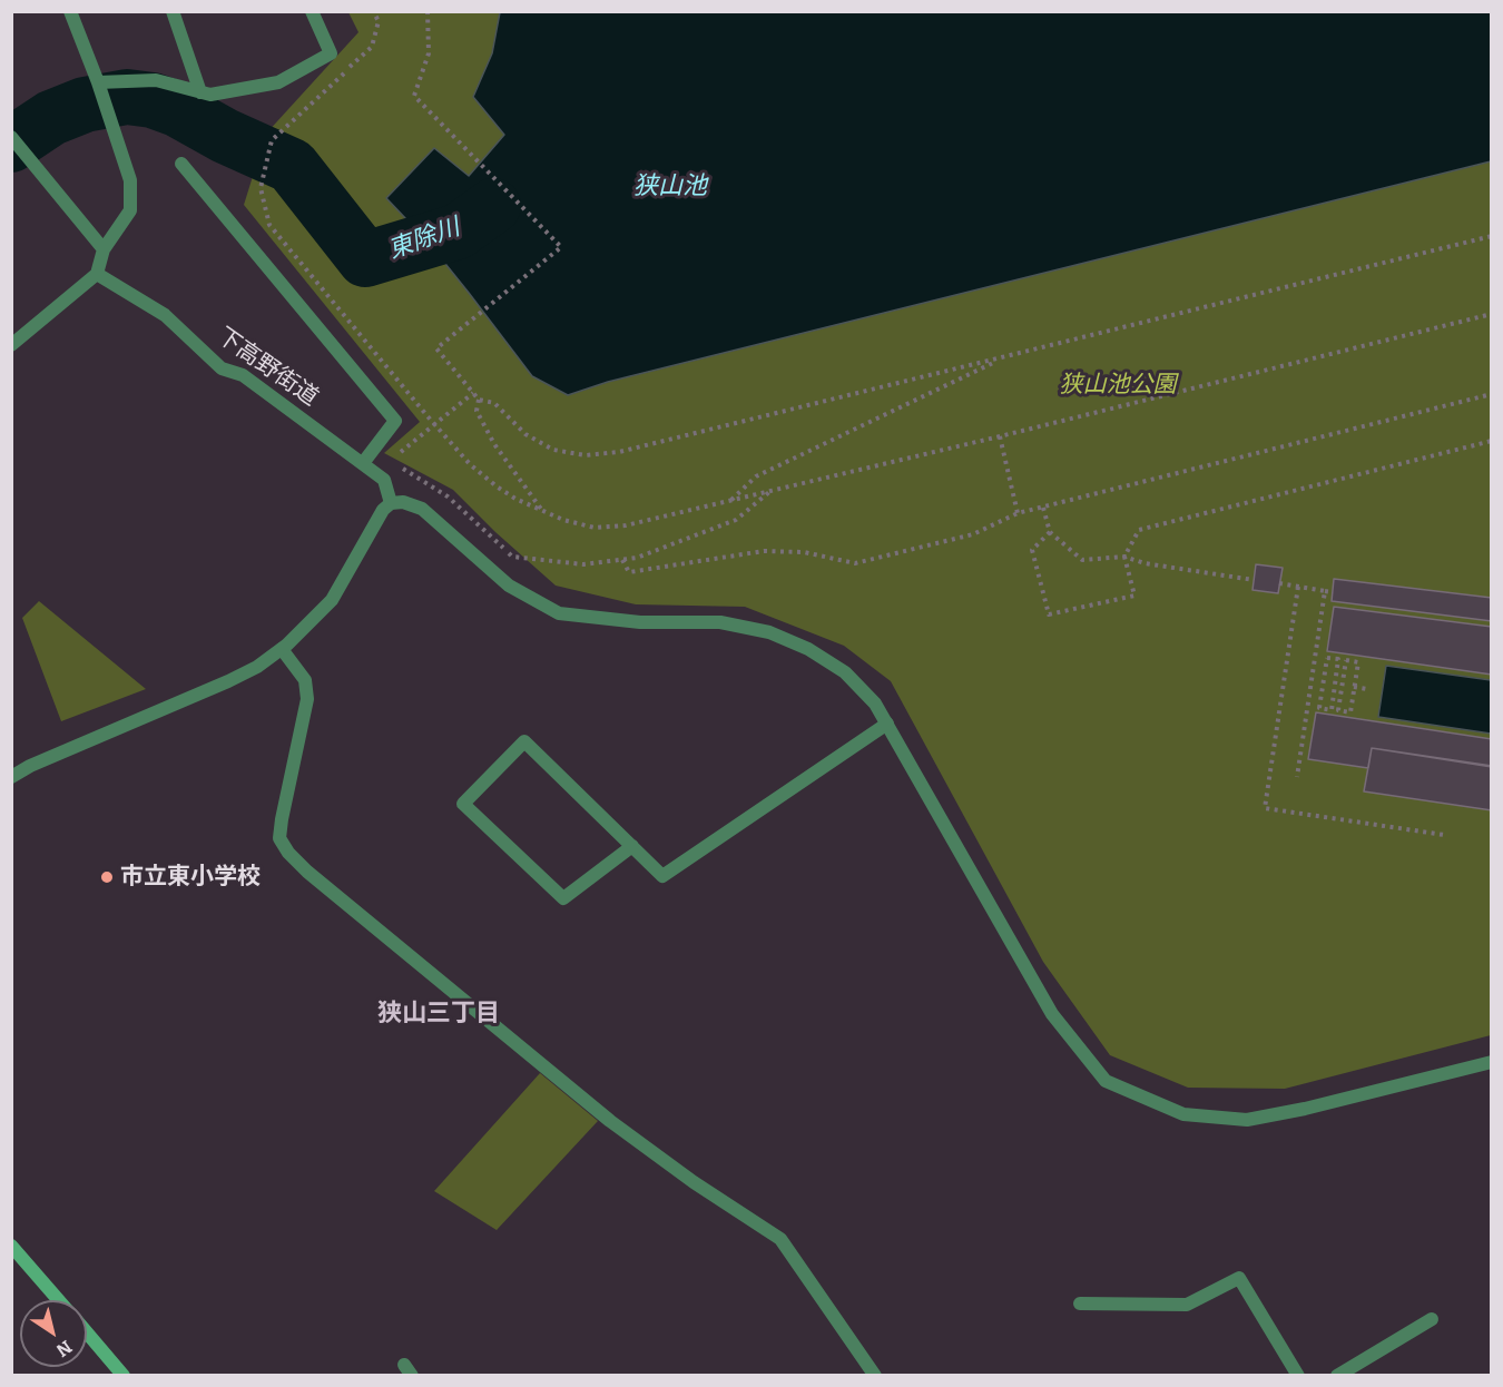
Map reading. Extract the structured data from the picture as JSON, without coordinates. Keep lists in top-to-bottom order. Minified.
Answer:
{"streets":{"street":["下高野街道"]},"districts":["狭山三丁目"],"water":["狭山池","東除川"],"parks":["狭山池公園"],"places":["市立東小学校"],"north":"bottom right"}
